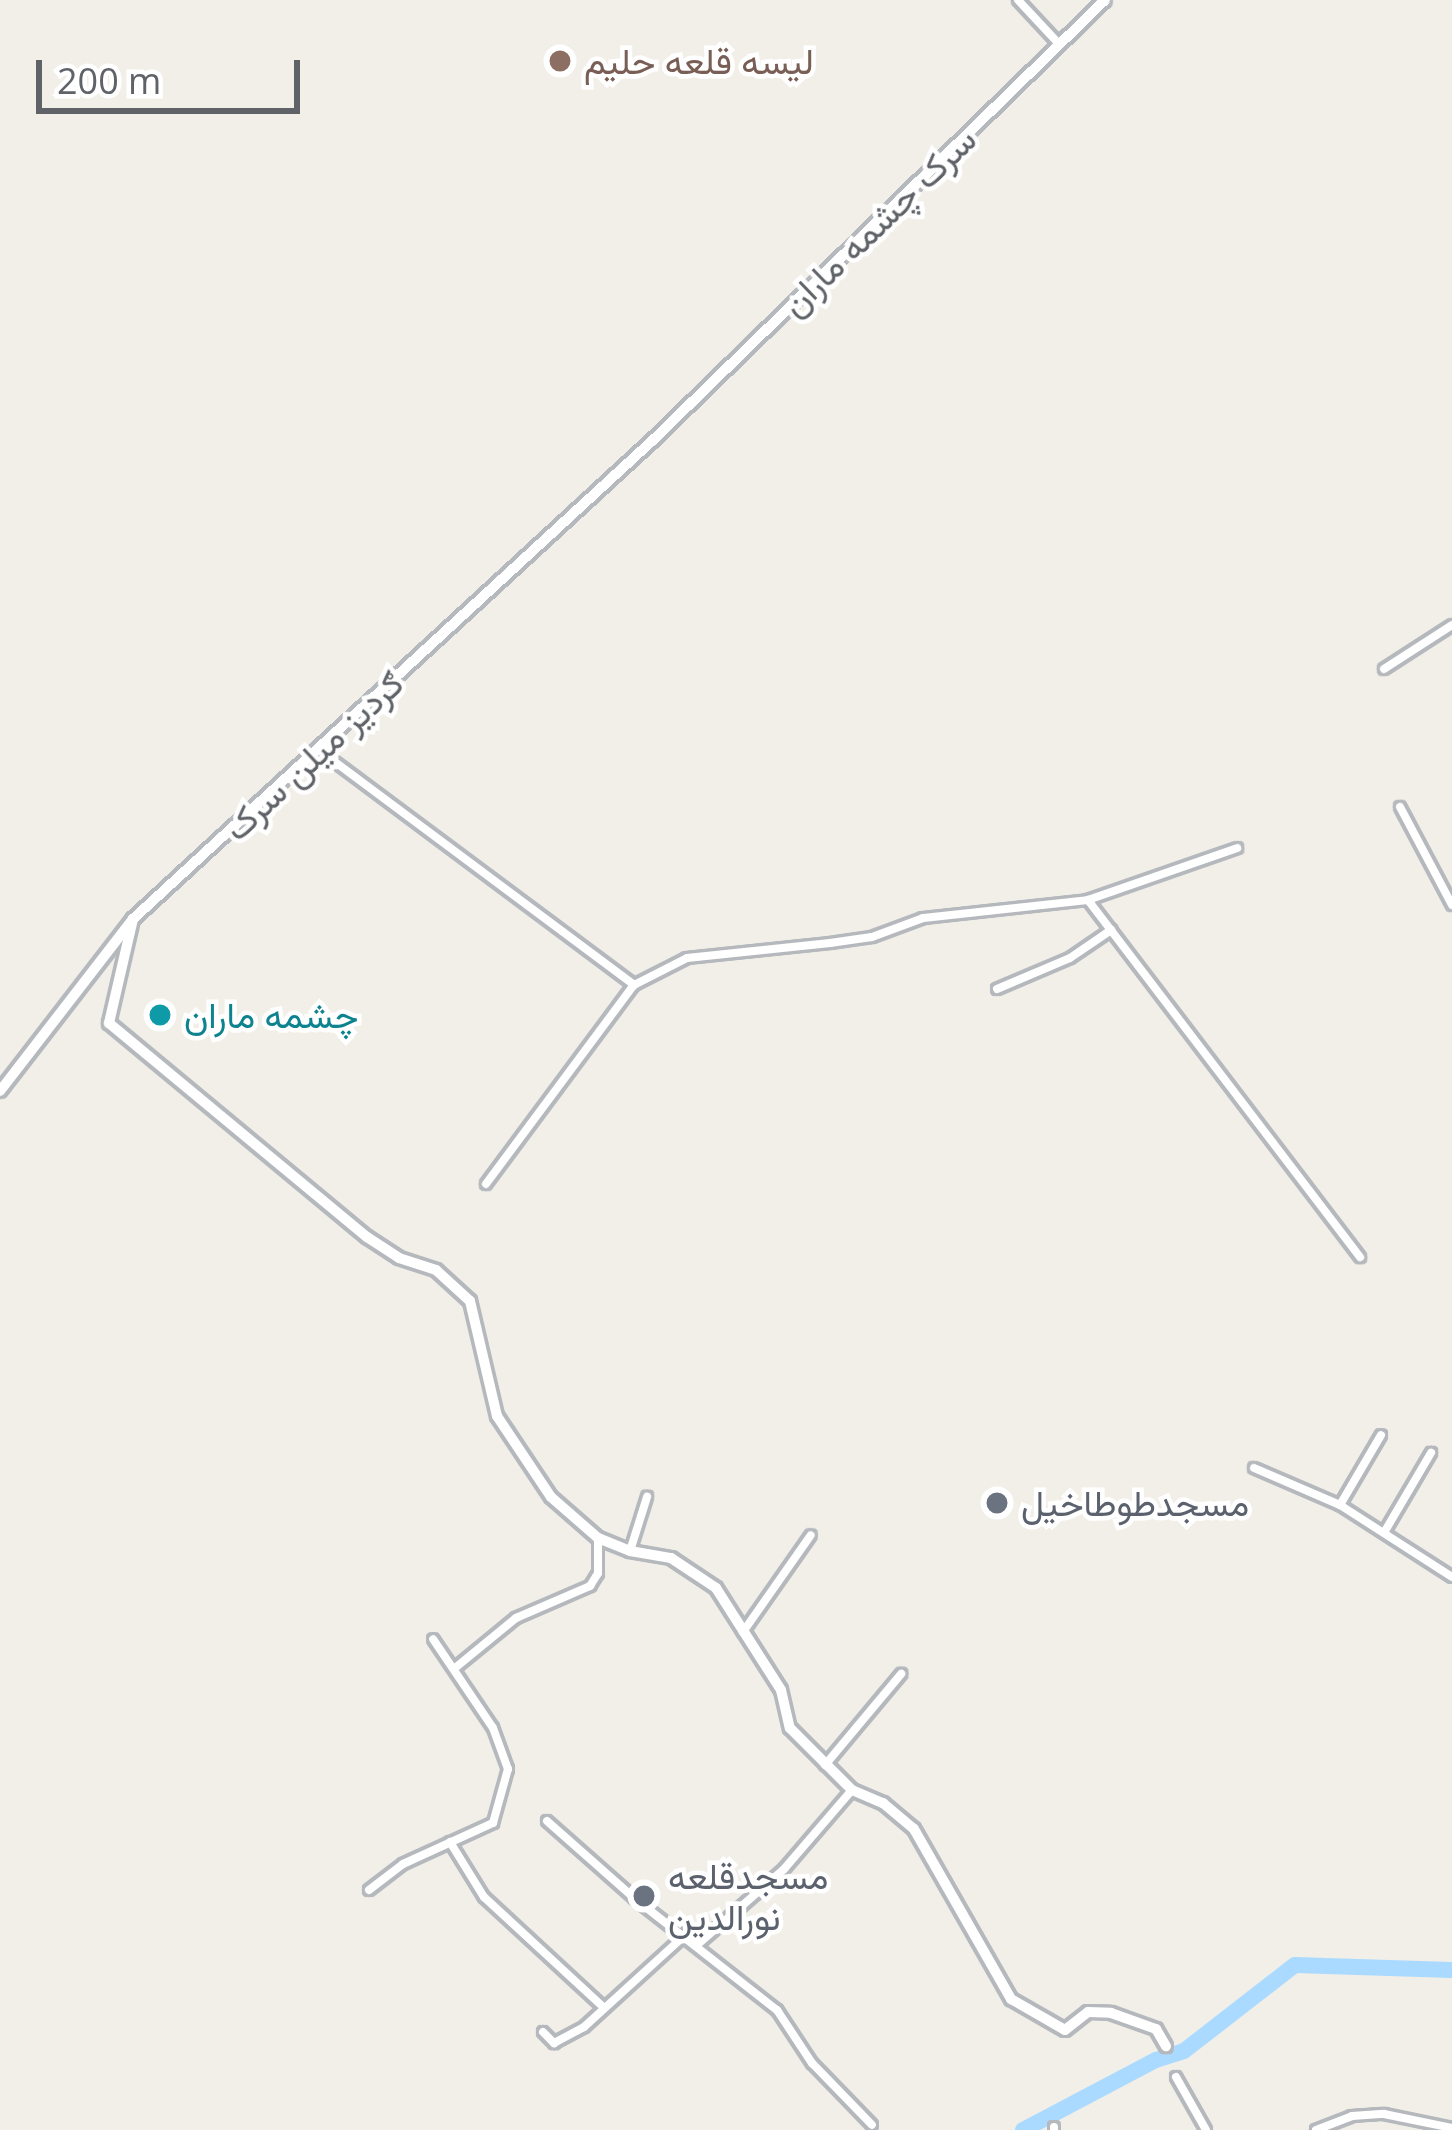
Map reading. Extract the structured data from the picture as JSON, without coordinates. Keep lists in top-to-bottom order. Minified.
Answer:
{"streets":{"street":["سرک چشمه ماران","ګردیز میلن سرک"]},"crossings":[["سرک چشمه ماران","ګردیز میلن سرک"]],"places":["لیسه قلعه حلیم","چشمه ماران","مسجدطوطاخیل","مسجدقلعه نورالدین"],"scale_bar":"200 m"}
